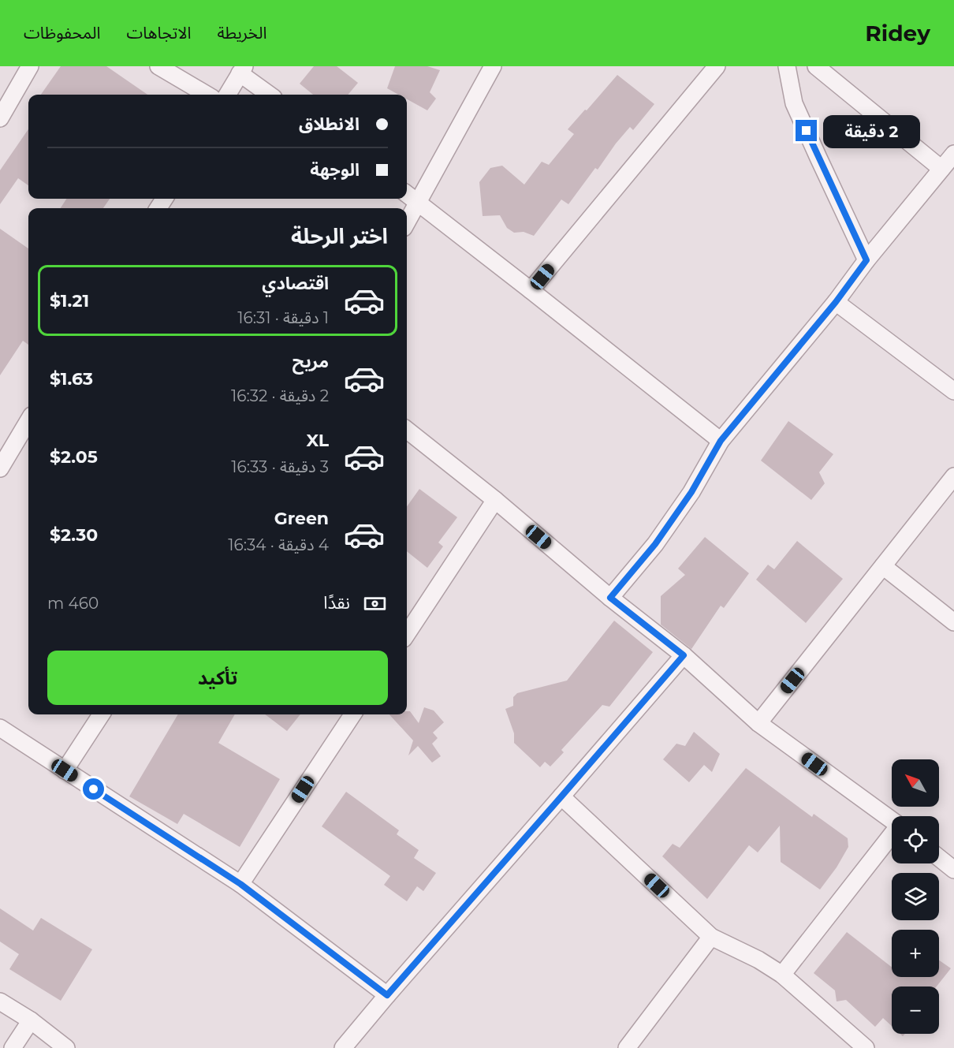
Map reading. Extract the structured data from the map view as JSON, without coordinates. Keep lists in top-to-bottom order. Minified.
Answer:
{"north":"top left","page":{"header":"Ridey","nav":["الخريطة","الاتجاهات","المحفوظات"],"banner":["الانطلاق","الوجهة"],"bubble":"2 دقيقة","heading":"اختر الرحلة","list":[{"name":"اقتصادي","note":"1 دقيقة · 16:31","value":"$1.21"},{"name":"مريح","note":"2 دقيقة · 16:32","value":"$1.63"},{"name":"XL","note":"3 دقيقة · 16:33","value":"$2.05"},{"name":"Green","note":"4 دقيقة · 16:34","value":"$2.30"}],"pay":["نقدًا","460 m"],"buttons":"تأكيد","map_buttons":["+","−"]}}
